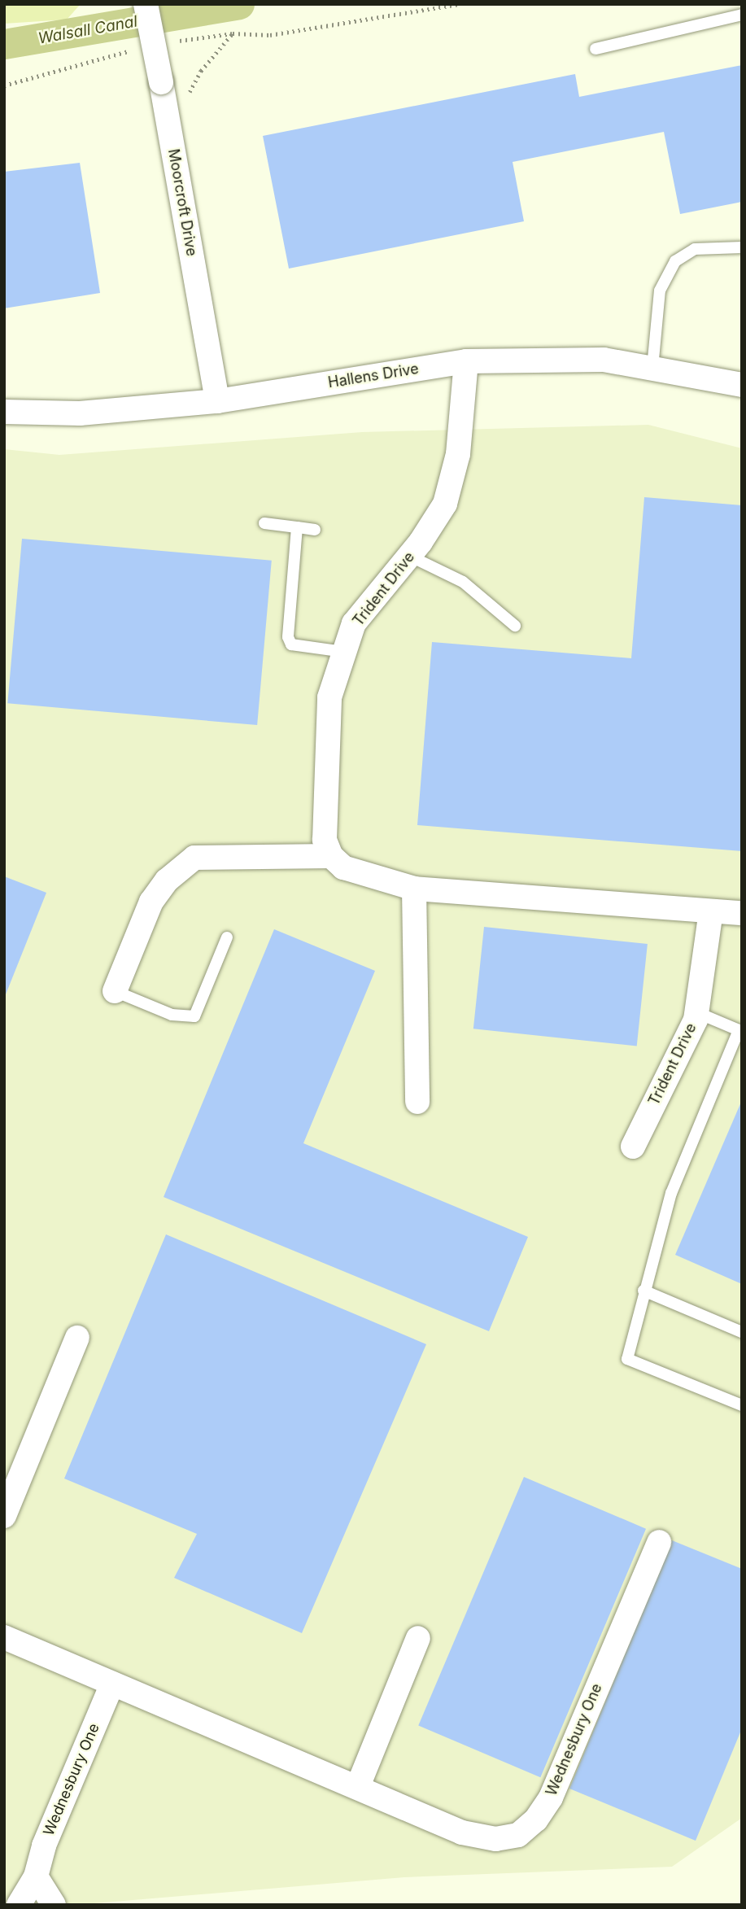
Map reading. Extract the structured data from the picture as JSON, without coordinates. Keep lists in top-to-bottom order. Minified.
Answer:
{"streets":{"street":["Moorcroft Drive","Hallens Drive","Trident Drive","Wednesbury One"]},"crossings":[["Moorcroft Drive","Hallens Drive"],["Hallens Drive","Trident Drive"]],"water":["Walsall Canal"]}
